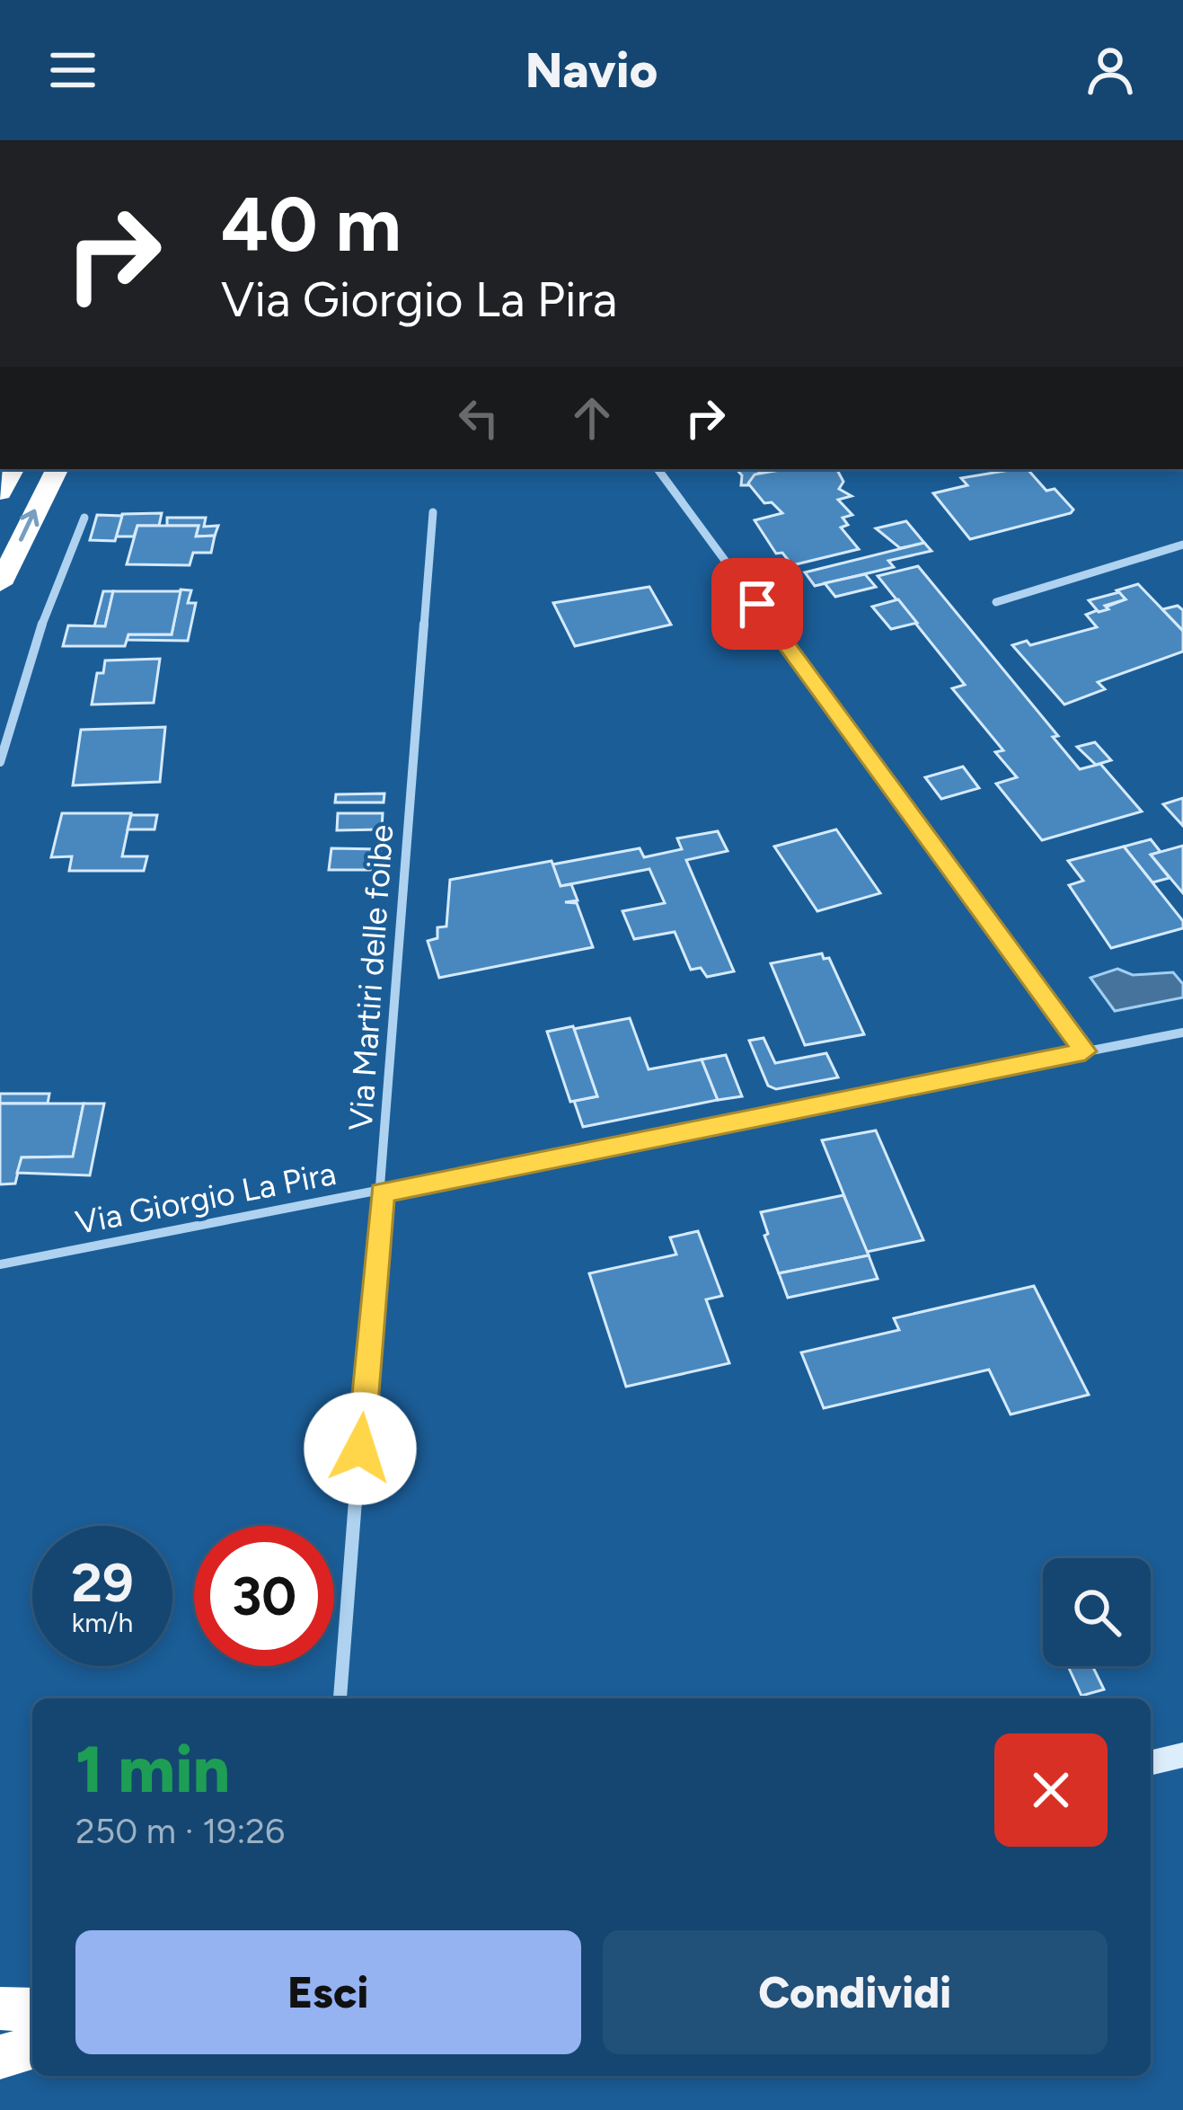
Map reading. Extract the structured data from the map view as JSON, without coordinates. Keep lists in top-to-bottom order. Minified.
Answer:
{"streets":{"street":["Via Martiri delle foibe","Via Giorgio La Pira"]},"crossings":[["Via Martiri delle foibe","Via Giorgio La Pira"]],"page":{"header":"Navio","turn":["40 m","Via Giorgio La Pira"],"speed":"29 km/h","limit":"30","heading":["1 min","250 m · 19:26"],"buttons":["Esci","Condividi"]}}
